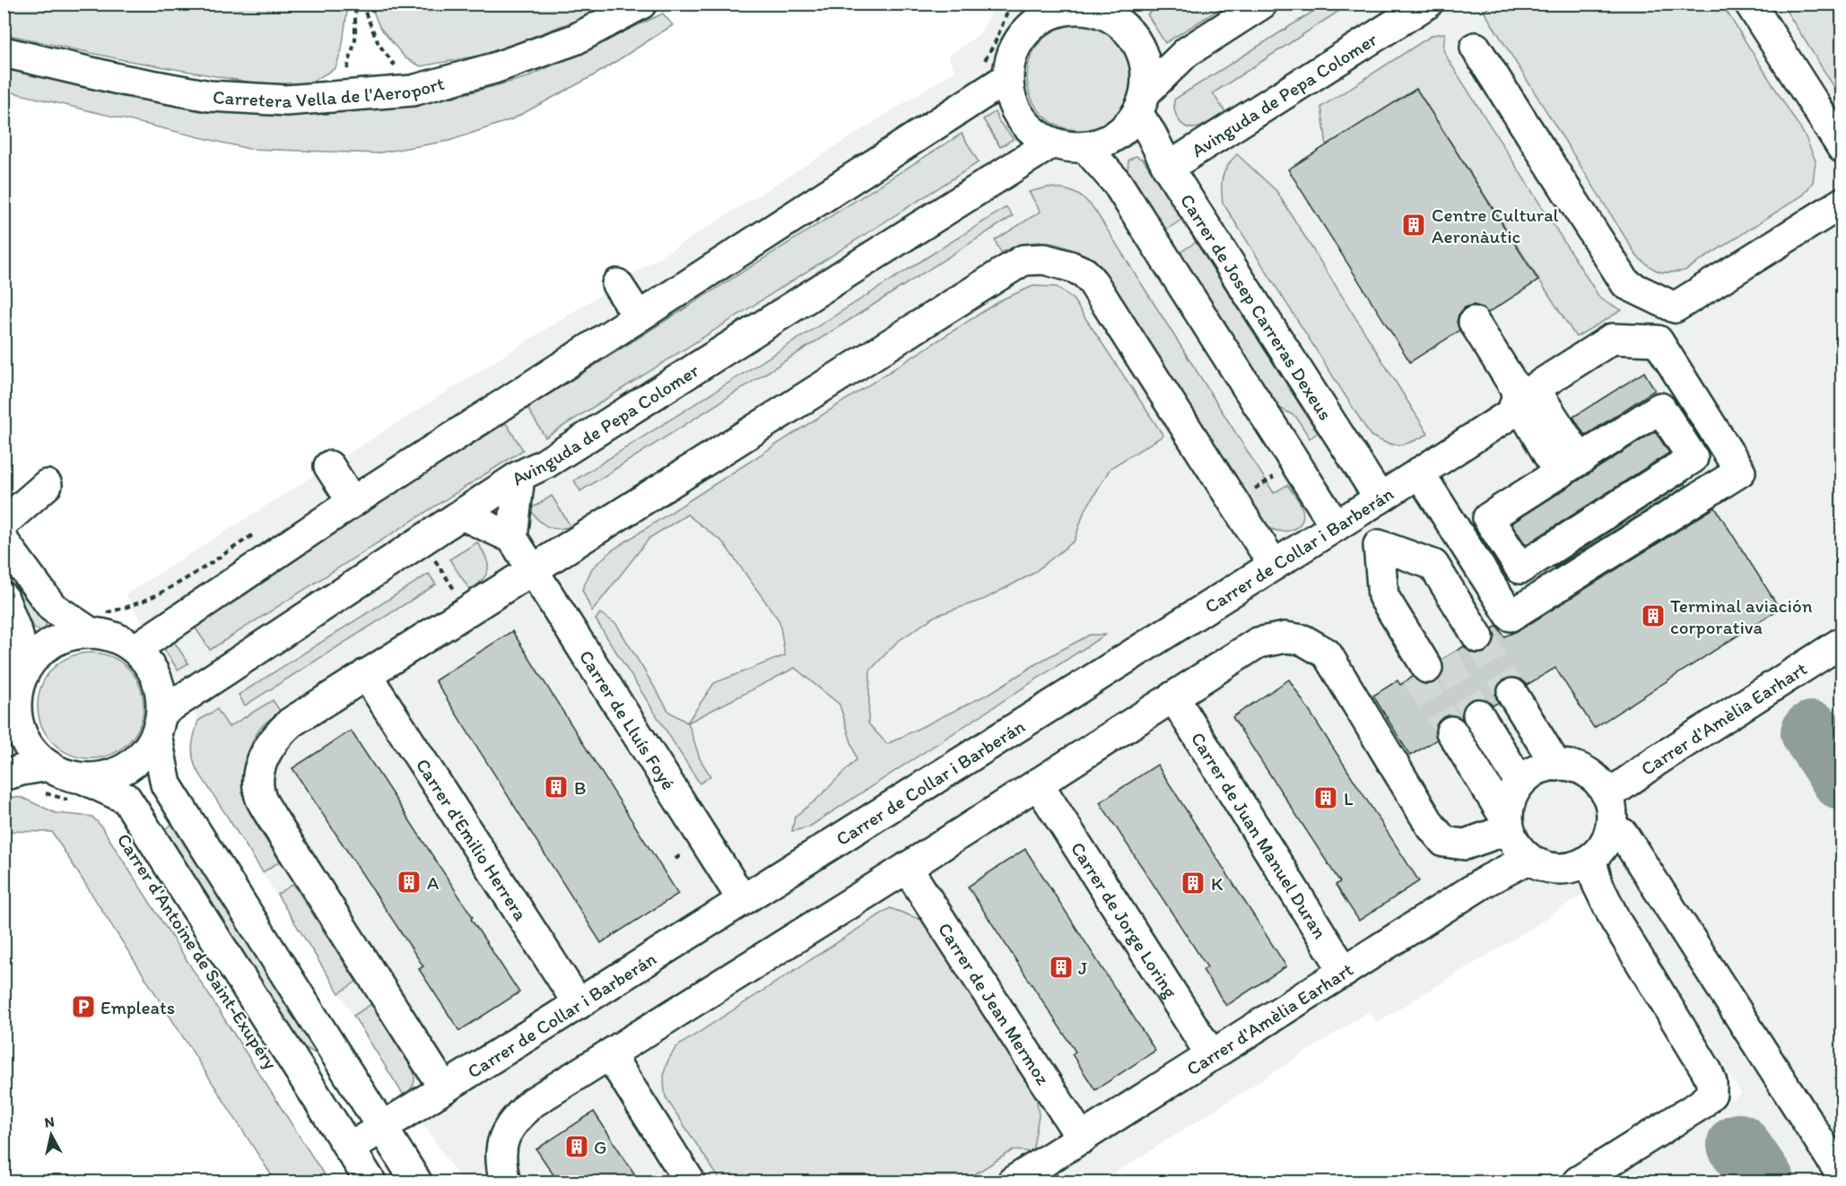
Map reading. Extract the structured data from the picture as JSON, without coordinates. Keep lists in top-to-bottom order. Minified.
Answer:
{"streets":{"street":["Carretera Vella de l'Aeroport","Avinguda de Pepa Colomer","Carrer de Josep Carreras Dexeus","Carrer de Collar i Barberán","Carrer d'Amèlia Earhart","Carrer de Lluís Foyé","Carrer de Juan Manuel Duran","Carrer d'Emilio Herrera","Carrer de Jorge Loring","Carrer d'Antoine de Saint-Exupéry","Carrer de Jean Mermoz"]},"crossings":[["Avinguda de Pepa Colomer","Carrer de Josep Carreras Dexeus"],["Avinguda de Pepa Colomer","Carrer d'Antoine de Saint-Exupéry"],["Carrer de Josep Carreras Dexeus","Carrer de Collar i Barberán"],["Carrer de Collar i Barberán","Carrer de Lluís Foyé"],["Carrer de Collar i Barberán","Carrer d'Emilio Herrera"],["Carrer de Collar i Barberán","Carrer d'Antoine de Saint-Exupéry"],["Carrer d'Amèlia Earhart","Carrer de Juan Manuel Duran"],["Carrer d'Amèlia Earhart","Carrer de Jorge Loring"],["Carrer d'Amèlia Earhart","Carrer de Jean Mermoz"]],"places":{"building":["Centre Cultural Aeronàutic","Terminal aviación corporativa","B","L","A","K","J","G"],"parking":["Empleats"]},"north":"top"}
